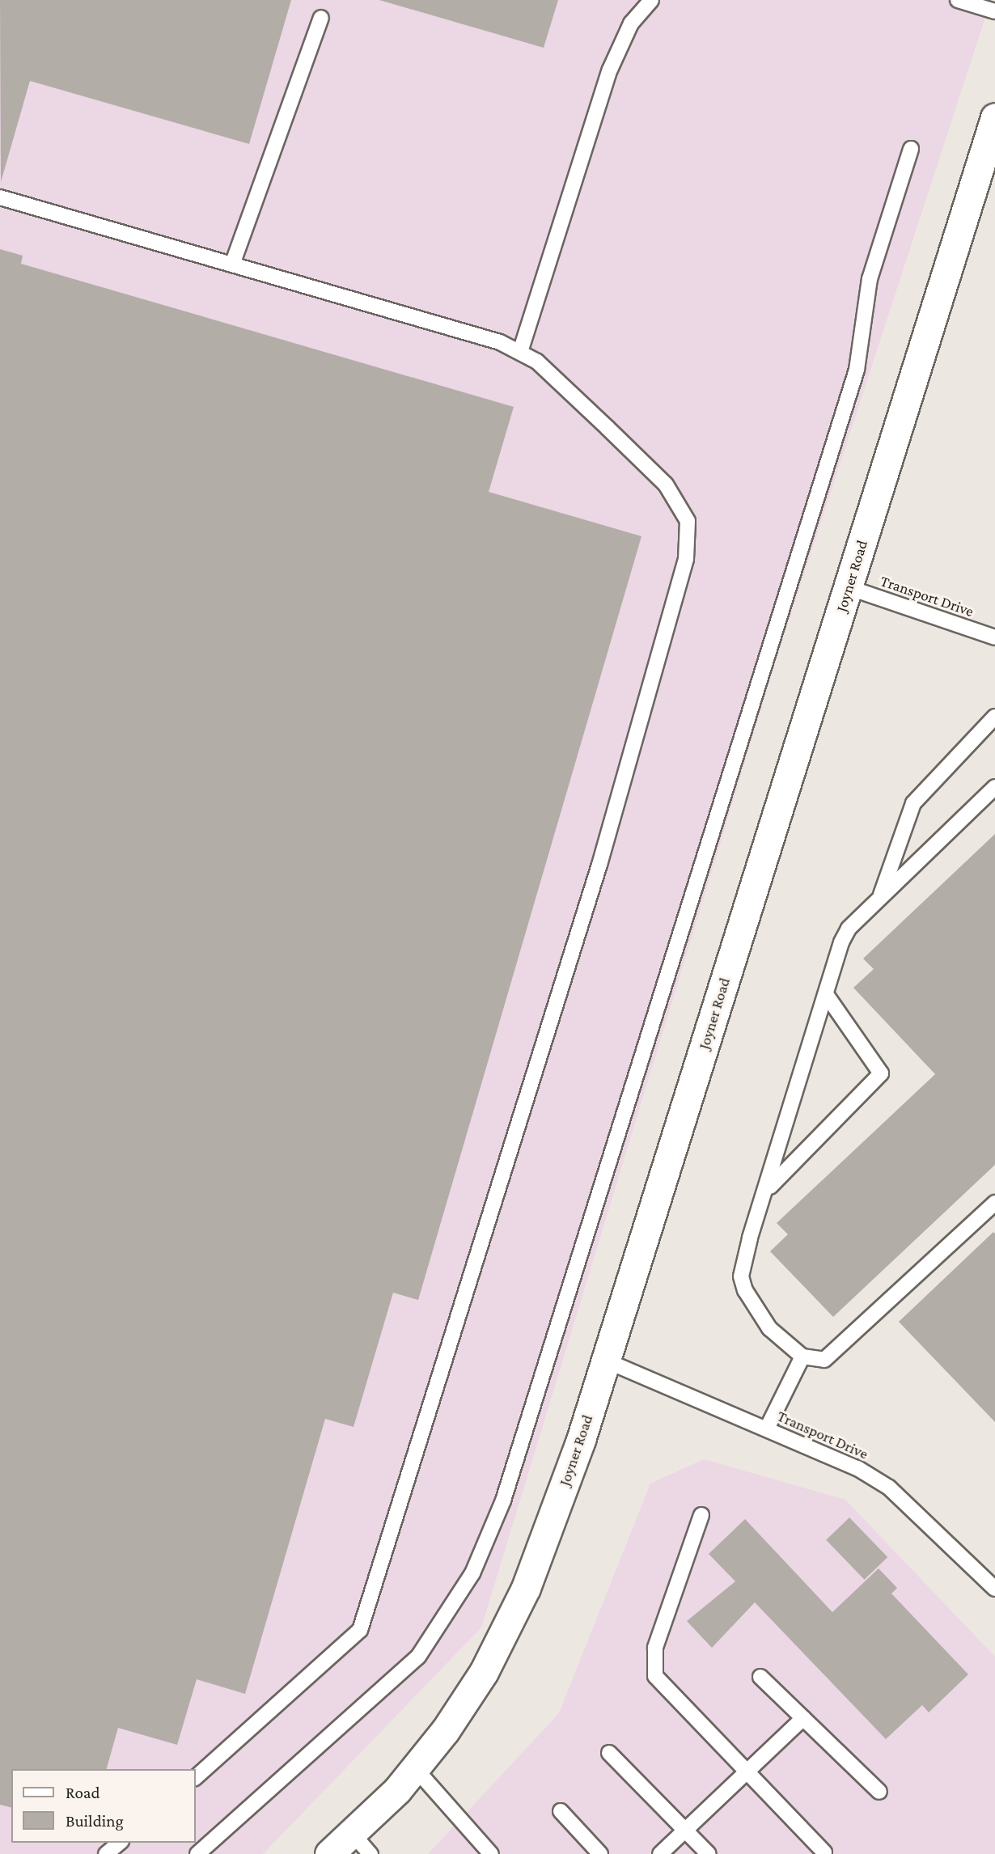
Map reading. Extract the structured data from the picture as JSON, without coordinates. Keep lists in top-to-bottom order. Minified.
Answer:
{"streets":{"street":["Joyner Road"],"lane":["Transport Drive"]},"crossings":[["Joyner Road","Transport Drive"]],"legend":["Road","Building"]}
